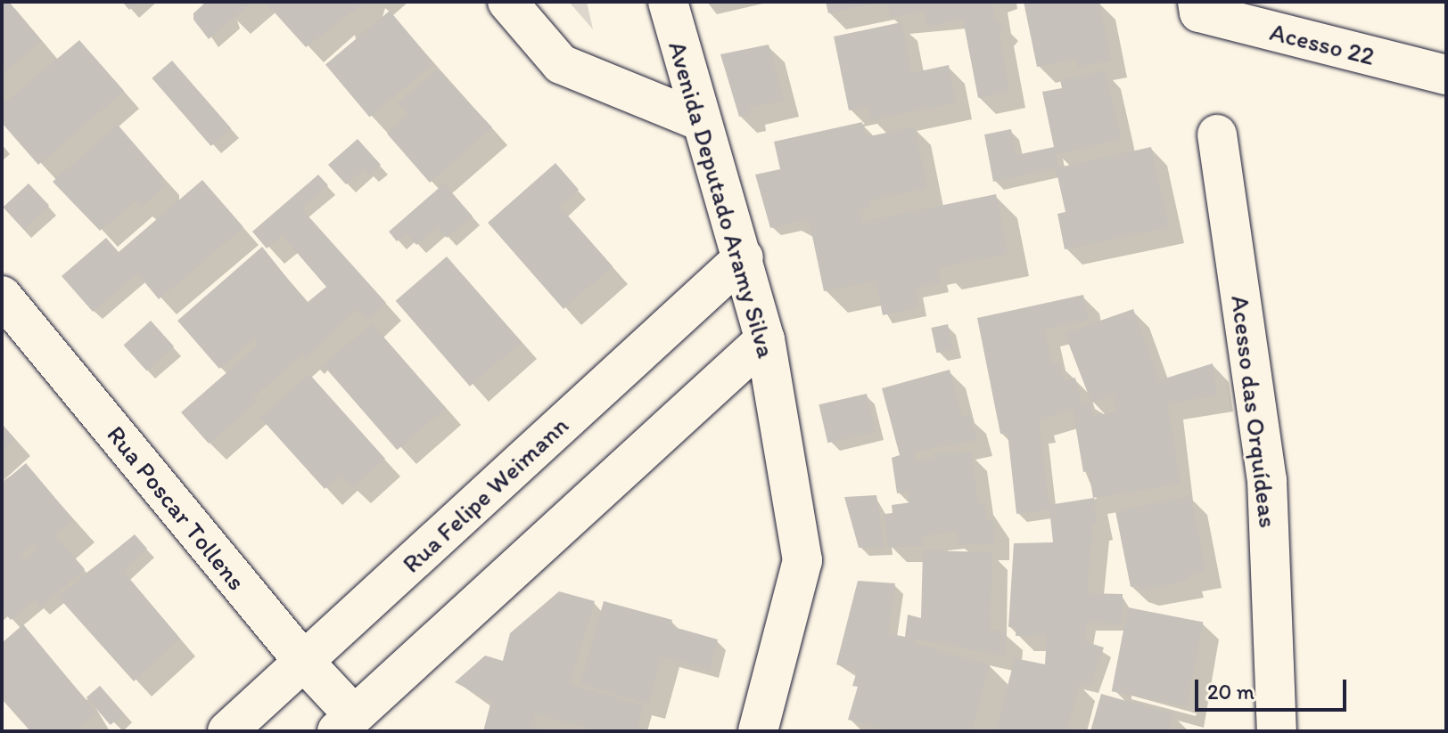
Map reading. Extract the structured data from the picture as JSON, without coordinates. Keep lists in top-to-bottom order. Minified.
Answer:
{"streets":{"street":["Acesso 22","Avenida Deputado Aramy Silva","Acesso das Orquídeas","Rua Felipe Weimann","Rua Poscar Tollens"]},"crossings":[["Avenida Deputado Aramy Silva","Rua Felipe Weimann"],["Rua Felipe Weimann","Rua Poscar Tollens"]],"scale_bar":"20 m"}
